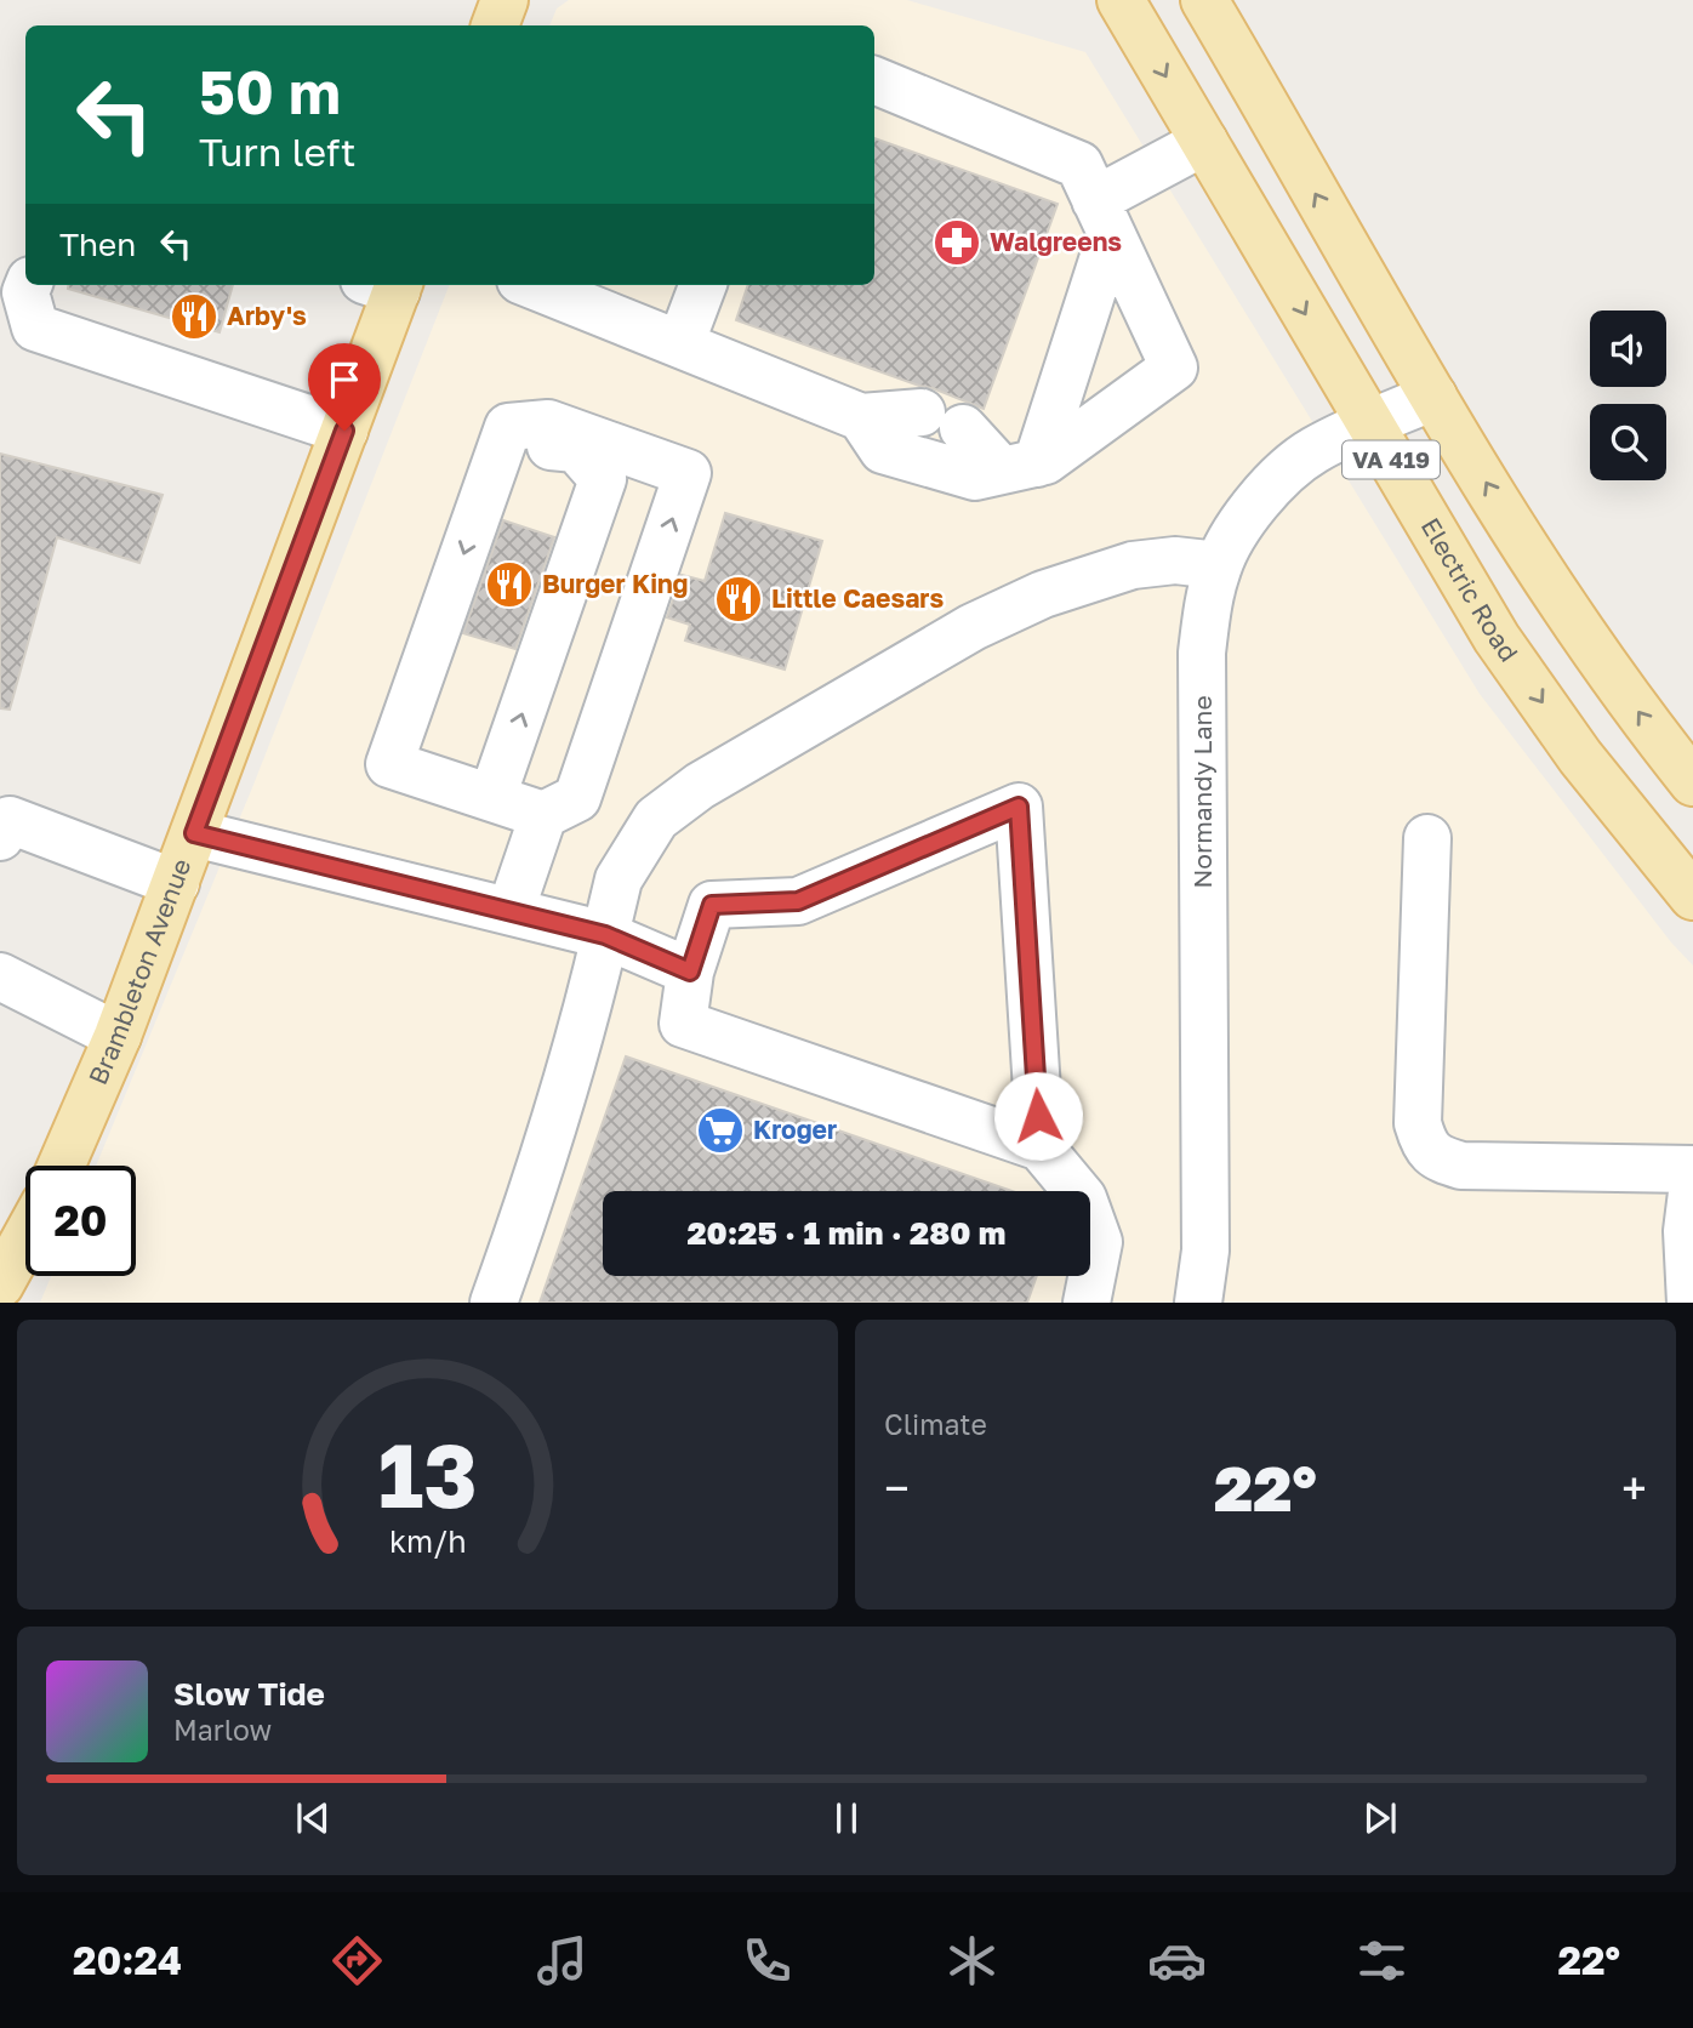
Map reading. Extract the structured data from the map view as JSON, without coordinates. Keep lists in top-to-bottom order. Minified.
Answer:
{"streets":{"main road":["VA 419","Electric Road","Brambleton Avenue"],"street":["Normandy Lane"]},"crossings":[["VA 419","Normandy Lane"],["Electric Road","Normandy Lane"]],"places":{"pharmacy":["Walgreens"],"restaurant":["Arby's","Burger King","Little Caesars"],"supermarket":["Kroger"]},"page":{"turn":["50 m","Turn left"],"then":"Then","limit":"20","trip":"20:25 · 1 min · 280 m","tile":"Climate","heat":["−","22°","+"],"song":["Slow Tide","Marlow"],"tabs":["20:24","22°"],"gauge":["13","km/h"]}}
